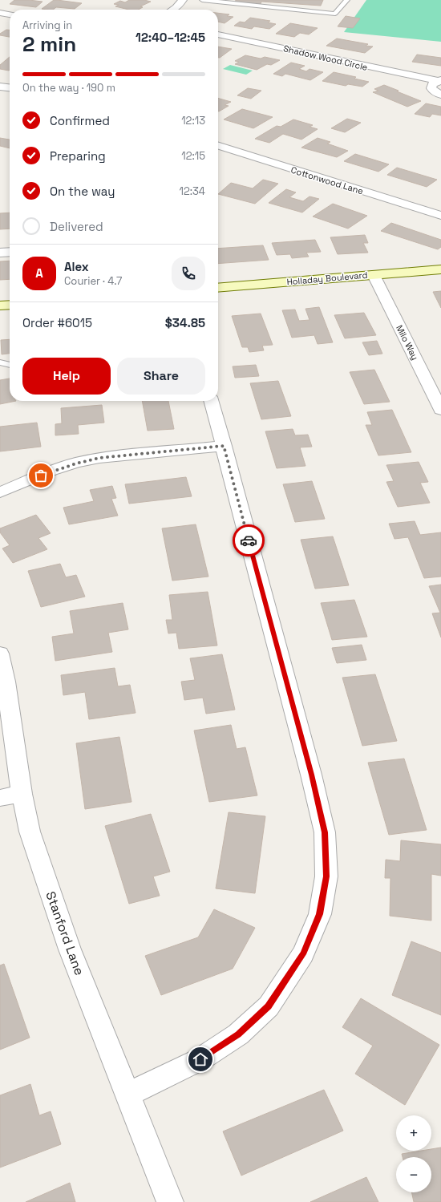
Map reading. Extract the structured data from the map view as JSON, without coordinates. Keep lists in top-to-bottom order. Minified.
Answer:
{"streets":{"main road":["Holladay Boulevard"],"street":["Shadow Wood Circle","Cottonwood Lane","Milo Way","Stanford Lane"]},"crossings":[["Holladay Boulevard","Milo Way"]],"page":{"heading":["2 min","Arriving in","12:40–12:45"],"panel":["Alex","Courier · 4.7","Order #6015","$34.85"],"bar":"On the way · 190 m","list":[["Confirmed","12:13"],["Preparing","12:15"],["On the way","12:34"],"Delivered"],"round":"A","buttons":["Help","Share"],"map_buttons":["+","−"]}}
